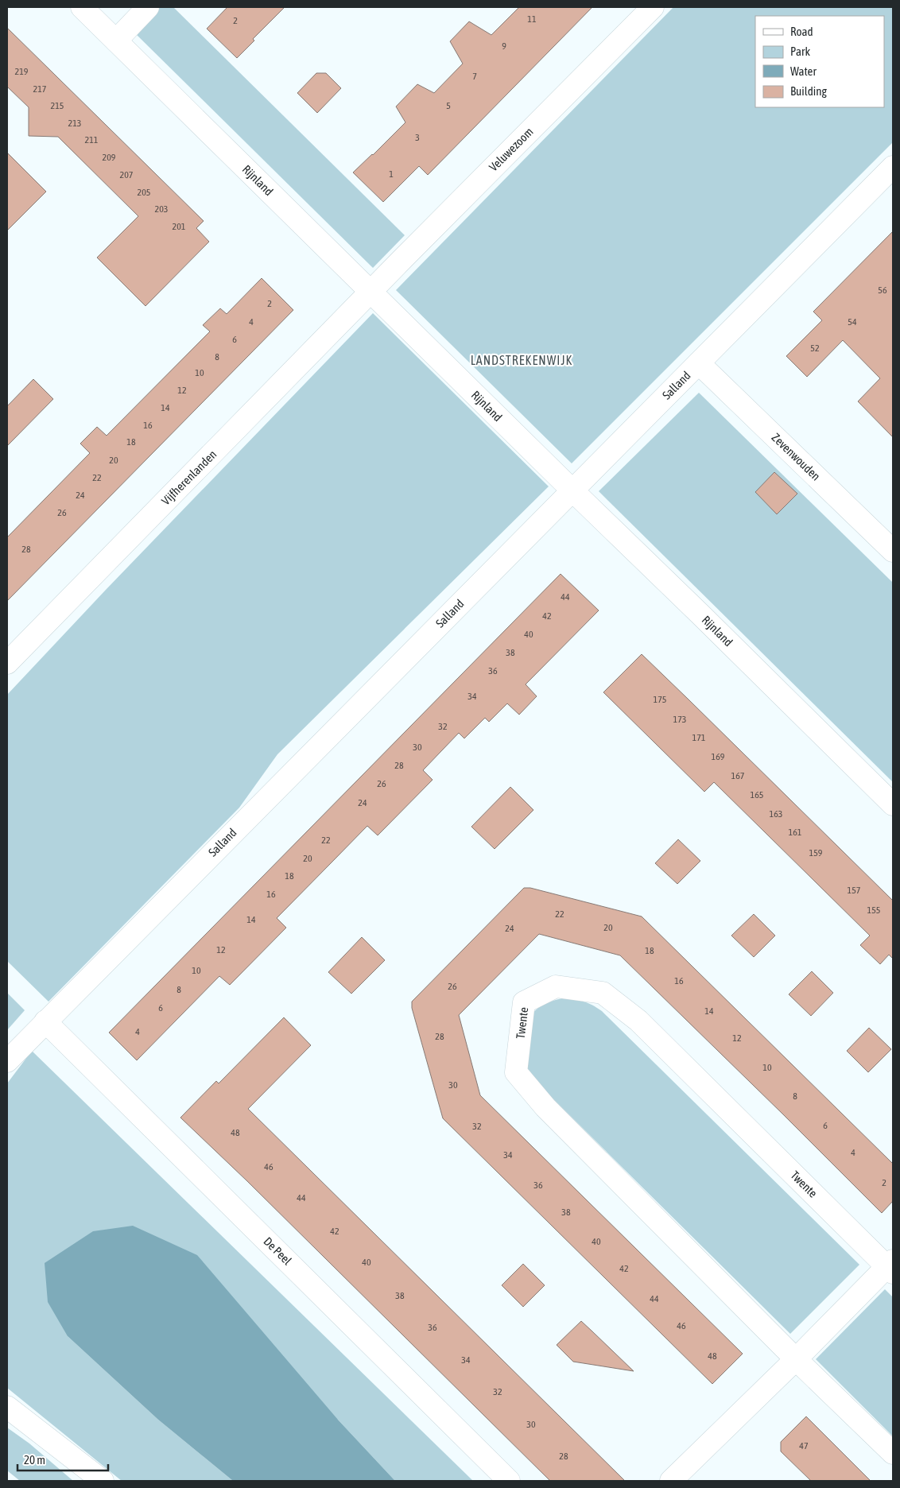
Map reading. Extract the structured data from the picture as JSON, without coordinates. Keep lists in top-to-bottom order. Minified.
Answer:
{"streets":{"street":["Veluwezoom","Rijnland","Salland","Zevenwouden","Vijfherenlanden","Twente","De Peel"]},"crossings":[["Veluwezoom","Rijnland"],["Veluwezoom","Vijfherenlanden"],["Rijnland","Salland"],["Rijnland","Vijfherenlanden"],["Salland","Zevenwouden"],["Salland","De Peel"]],"districts":["LANDSTREKENWIJK"],"house_numbers":["11","2","9","219","7","217","215","5","213","3","211","209","1","207","205","203","201","56","2","4","54","6","52","8","10","12","14","16","18","20","22","24","26","28","44","42","40","38","36","34","175","173","32","171","30","169","28","167","26","165","24","163","161","22","159","20","18","157","16","155","22","14","20","24","12","18","10","16","26","8","6","14","4","28","12","10","30","8","6","32","48","4","34","46","2","36","44","38","42","40","40","42","38","44","46","36","48","34","32","30","47","28"],"legend":["Road","Park","Water","Building"],"scale_bar":"20 m"}
